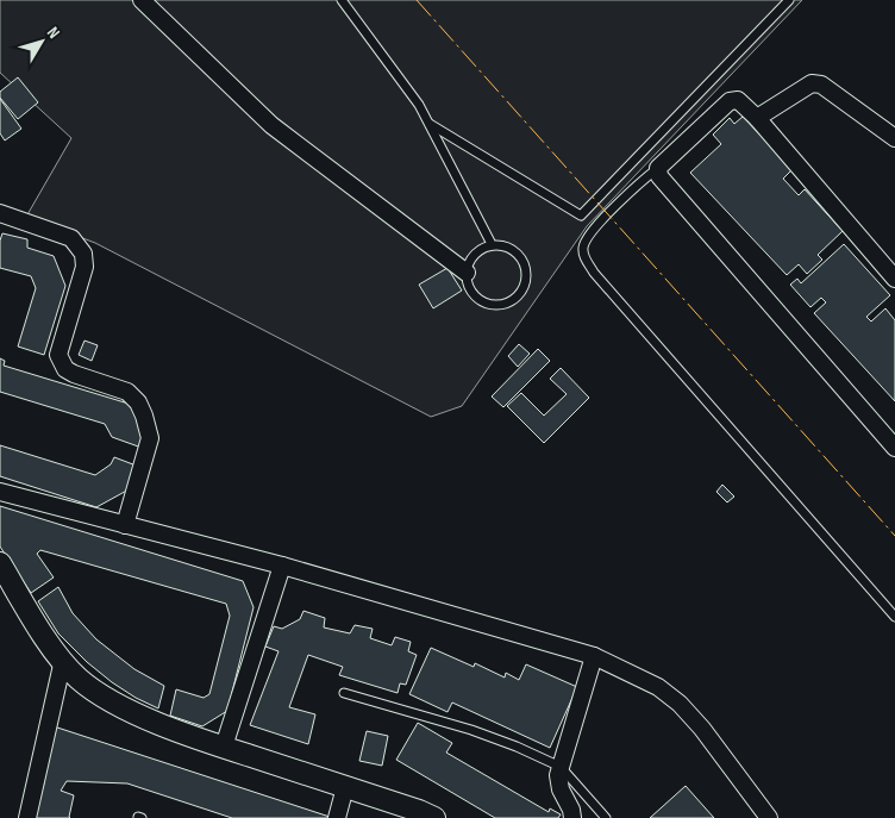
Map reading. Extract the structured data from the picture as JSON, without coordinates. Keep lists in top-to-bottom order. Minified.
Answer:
{"north":"top right"}
